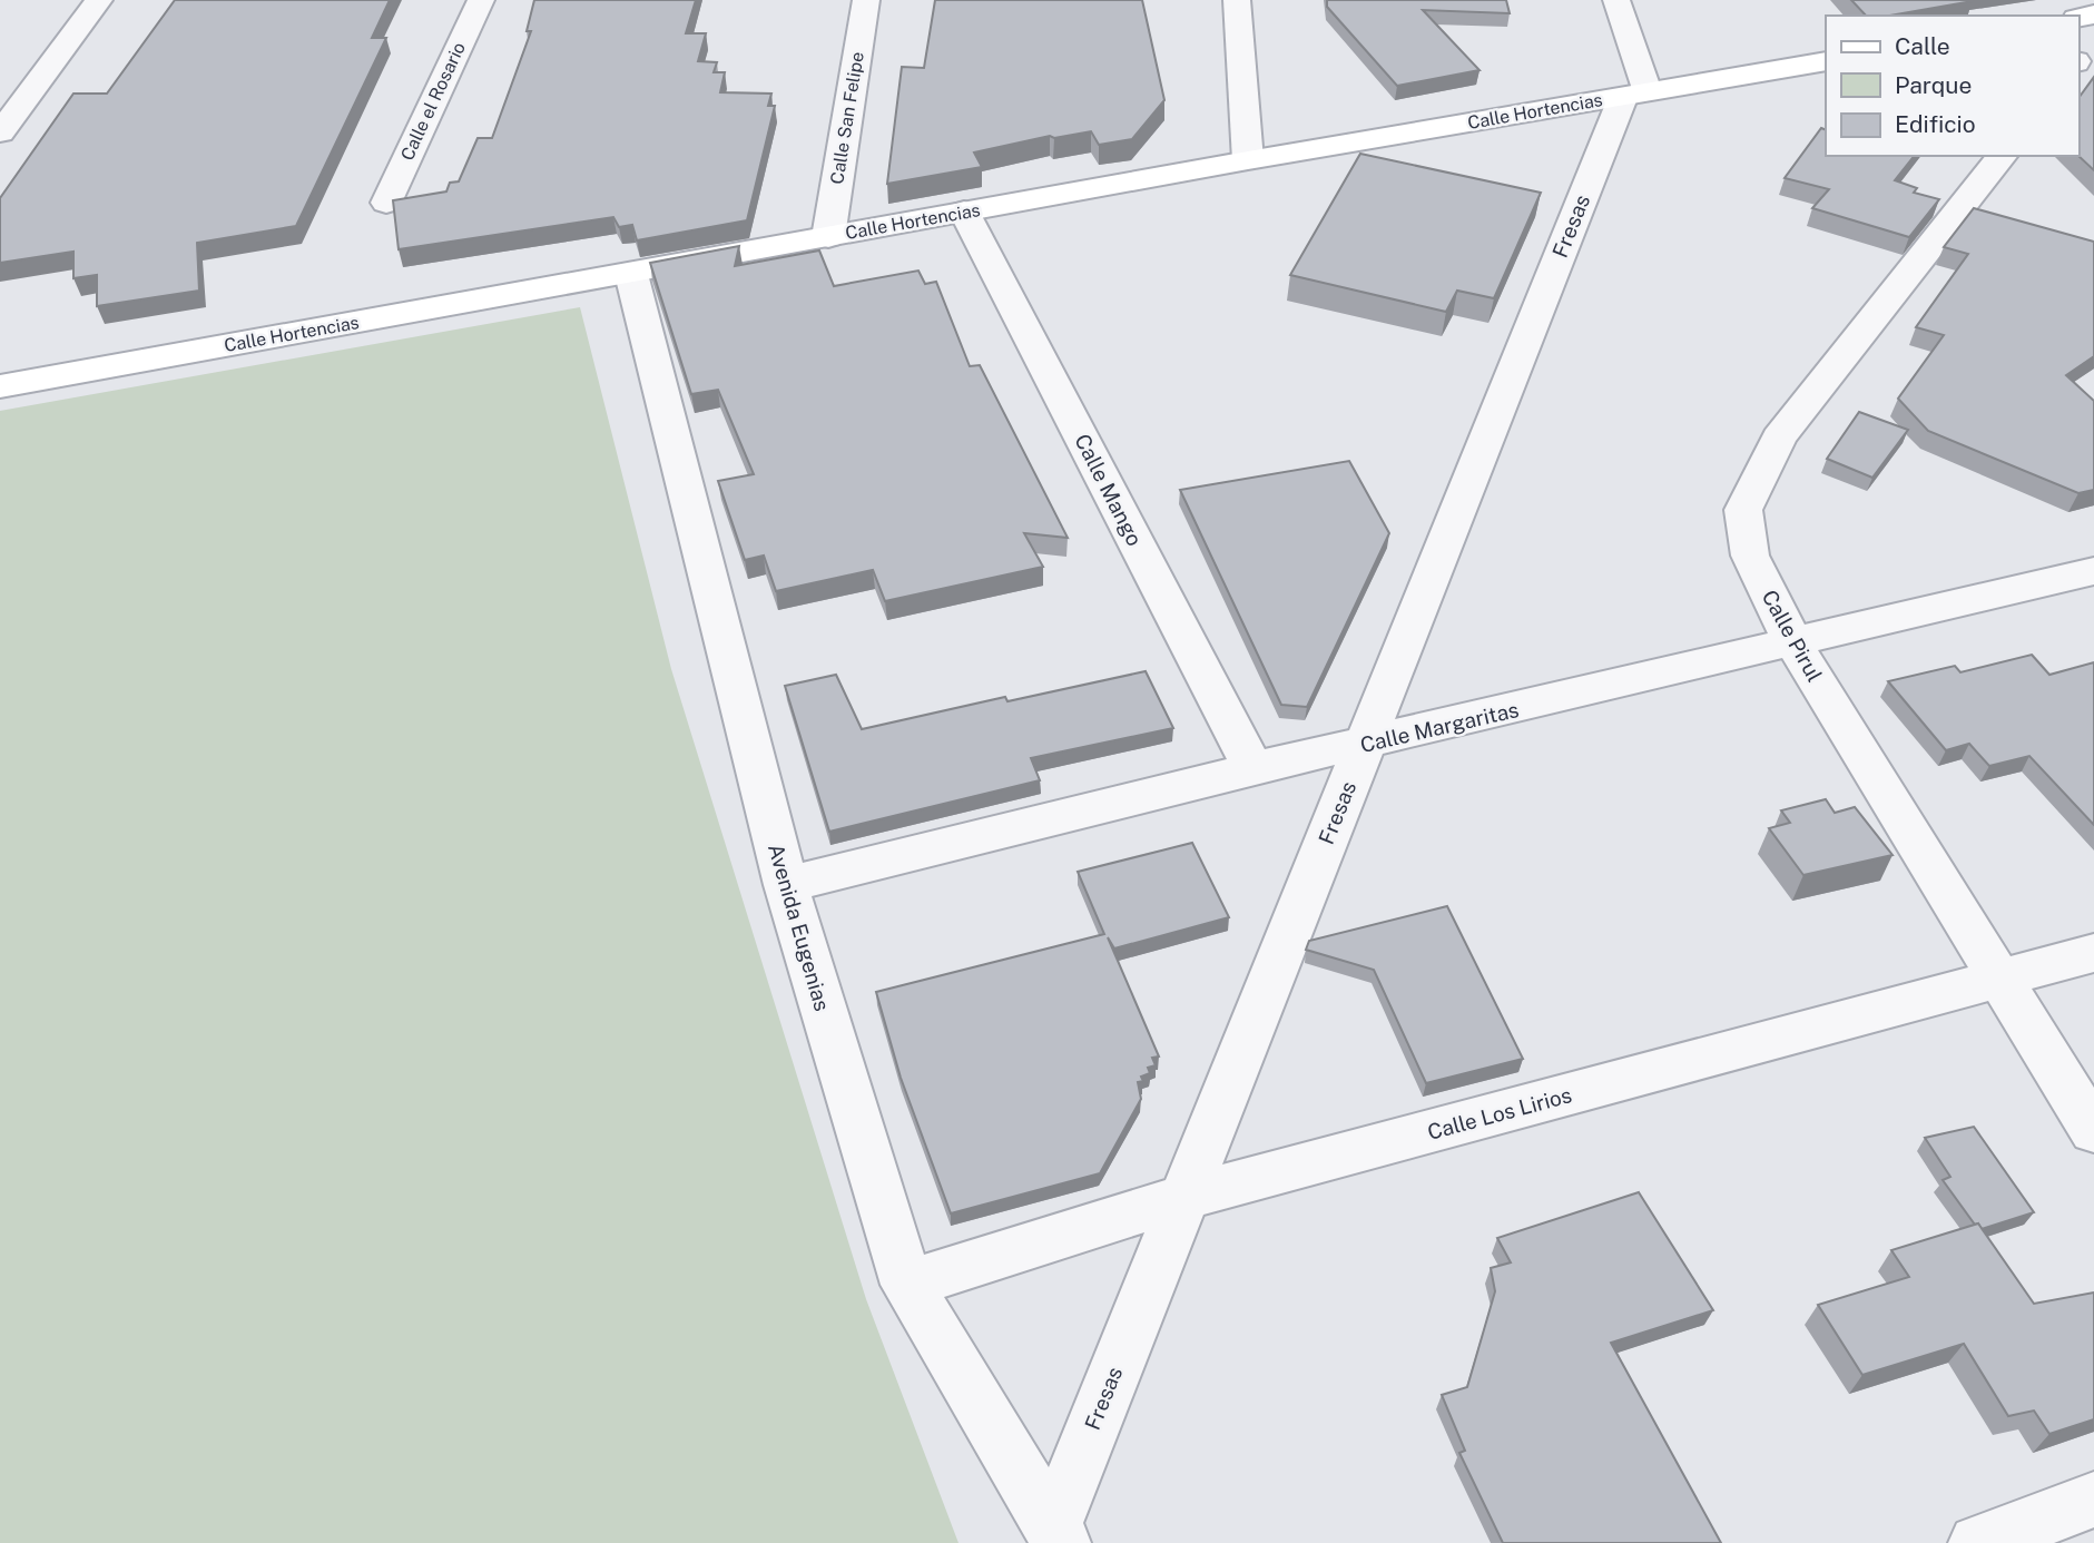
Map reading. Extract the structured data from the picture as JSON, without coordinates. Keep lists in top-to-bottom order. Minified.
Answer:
{"streets":{"street":["Calle el Rosario","Calle Hortencias","Calle San Felipe","Fresas","Calle Mango","Calle Pirul","Calle Margaritas","Avenida Eugenias","Calle Los Lirios"]},"crossings":[["Calle Hortencias","Calle San Felipe"],["Calle Hortencias","Fresas"],["Calle Hortencias","Calle Mango"],["Calle Hortencias","Avenida Eugenias"],["Fresas","Calle Margaritas"],["Fresas","Avenida Eugenias"],["Fresas","Calle Los Lirios"],["Calle Mango","Calle Margaritas"],["Calle Pirul","Calle Margaritas"],["Calle Pirul","Calle Los Lirios"],["Calle Margaritas","Avenida Eugenias"],["Avenida Eugenias","Calle Los Lirios"]],"legend":["Calle","Parque","Edificio"]}
